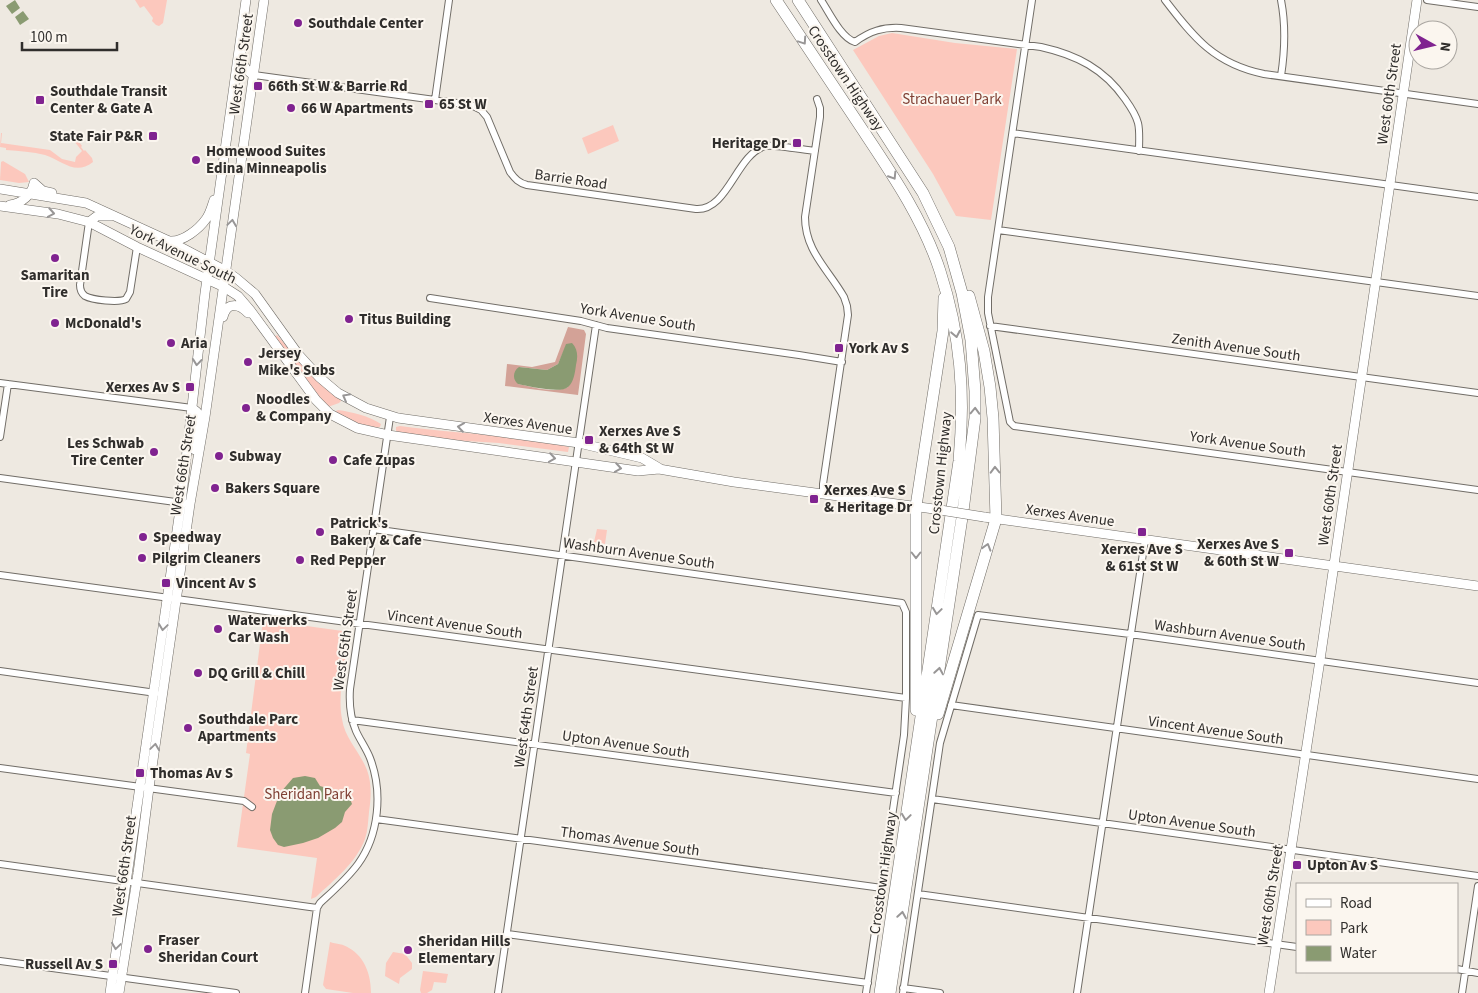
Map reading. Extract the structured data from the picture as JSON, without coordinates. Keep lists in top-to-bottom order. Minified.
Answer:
{"streets":{"highway":["Crosstown Highway"],"street":["West 66th Street","West 60th Street","Barrie Road","York Avenue South","Zenith Avenue South","Xerxes Avenue","Washburn Avenue South","Vincent Avenue South","West 65th Street","West 64th Street","Upton Avenue South","Thomas Avenue South"]},"crossings":[["West 66th Street","Barrie Road"],["West 66th Street","York Avenue South"],["West 66th Street","Vincent Avenue South"],["West 60th Street","York Avenue South"],["West 60th Street","Zenith Avenue South"],["West 60th Street","Xerxes Avenue"],["West 60th Street","Washburn Avenue South"],["West 60th Street","Vincent Avenue South"],["West 60th Street","Upton Avenue South"],["York Avenue South","Zenith Avenue South"],["York Avenue South","Xerxes Avenue"],["York Avenue South","West 65th Street"],["York Avenue South","West 64th Street"],["Xerxes Avenue","West 65th Street"],["Xerxes Avenue","West 64th Street"],["Washburn Avenue South","Vincent Avenue South"],["Washburn Avenue South","West 65th Street"],["Washburn Avenue South","West 64th Street"],["Vincent Avenue South","West 65th Street"],["Vincent Avenue South","West 64th Street"],["West 65th Street","Upton Avenue South"],["West 65th Street","Thomas Avenue South"],["West 64th Street","Upton Avenue South"],["West 64th Street","Thomas Avenue South"]],"parks":["Strachauer Park","Sheridan Park"],"places":{"other":["Southdale Center","66 W Apartments","Homewood Suites Edina Minneapolis","Samaritan Tire","Titus Building","McDonald's","Aria","Jersey Mike's Subs","Noodles & Company","Les Schwab Tire Center","Subway","Cafe Zupas","Bakers Square","Patrick's Bakery & Cafe","Speedway","Pilgrim Cleaners","Red Pepper","Waterwerks Car Wash","DQ Grill & Chill","Southdale Parc Apartments","Fraser Sheridan Court","Sheridan Hills Elementary"],"transit":["66th St W & Barrie Rd","Southdale Transit Center & Gate A","65 St W","State Fair P&R","Heritage Dr","York Av S","Xerxes Av S","Xerxes Ave S & 64th St W","Xerxes Ave S & Heritage Dr","Xerxes Ave S & 61st St W","Xerxes Ave S & 60th St W","Vincent Av S","Thomas Av S","Upton Av S","Russell Av S"]},"legend":["Road","Park","Water"],"scale_bar":"100 m","north":"right"}
